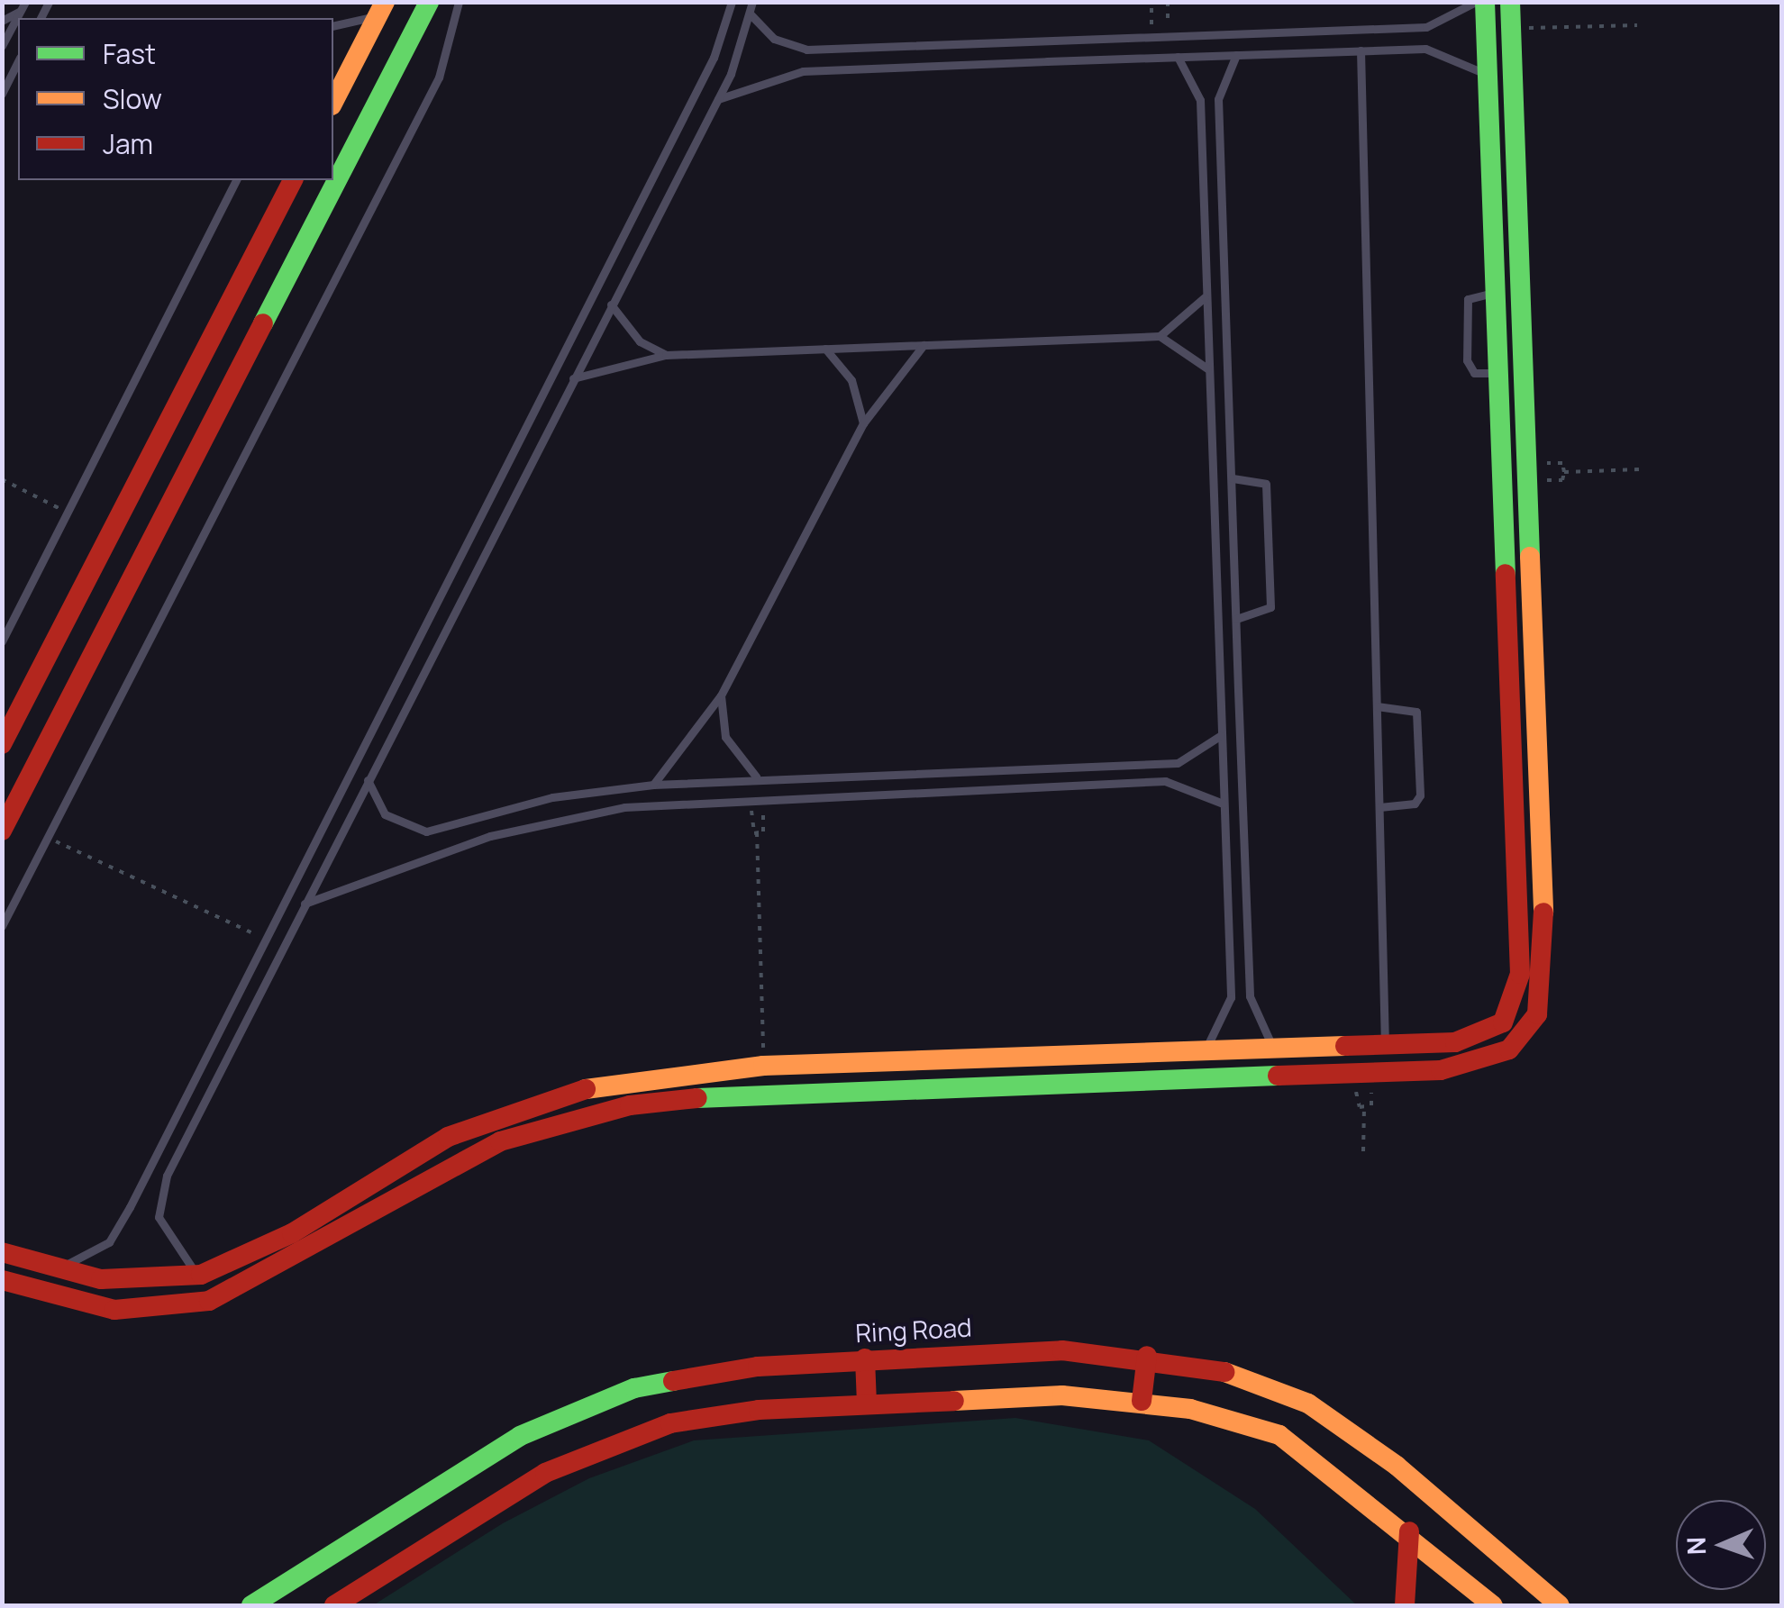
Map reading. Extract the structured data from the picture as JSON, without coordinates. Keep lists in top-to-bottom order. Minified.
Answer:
{"streets":{"street":["Ring Road"]},"legend":["Fast","Slow","Jam"],"north":"left"}
